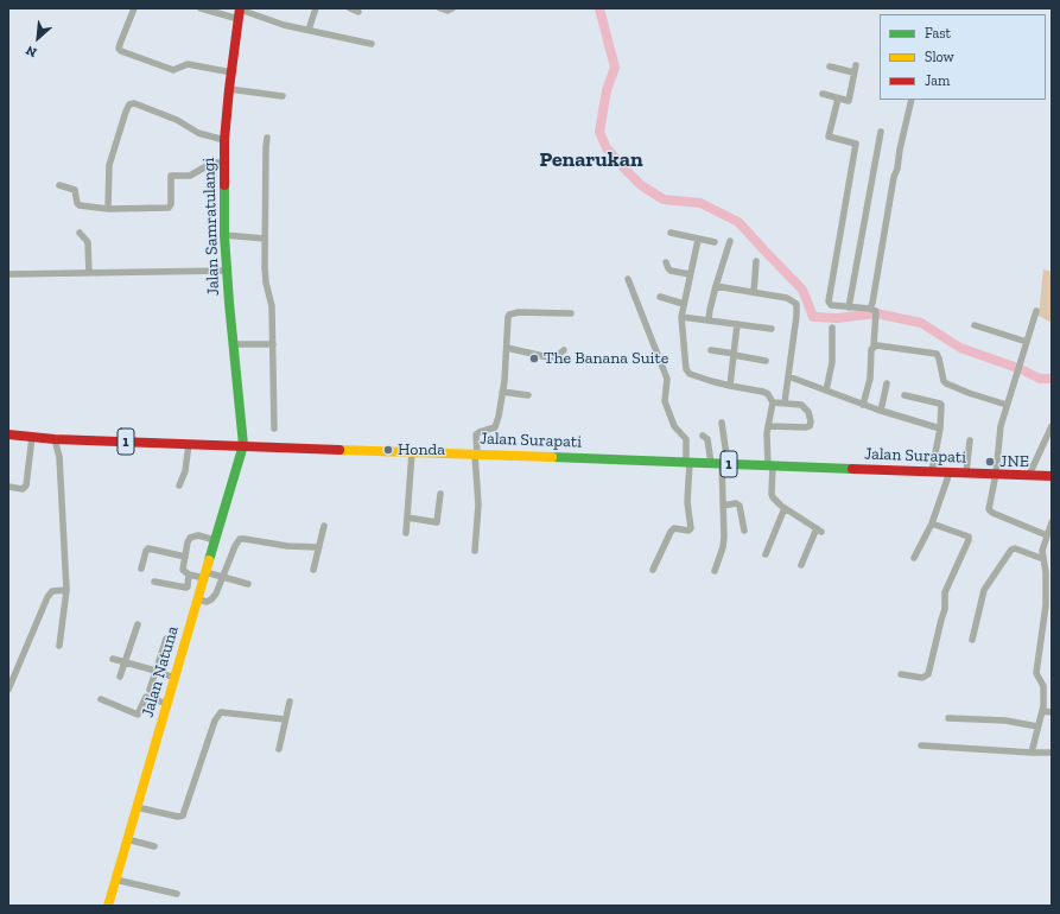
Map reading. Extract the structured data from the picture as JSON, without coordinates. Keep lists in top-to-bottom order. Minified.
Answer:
{"streets":{"main road":["Jalan Samratulangi","Jalan Surapati","1","Jalan Natuna"]},"crossings":[["Jalan Samratulangi","Jalan Surapati"],["Jalan Samratulangi","Jalan Natuna"],["Jalan Surapati","Jalan Natuna"]],"districts":["Penarukan"],"places":["The Banana Suite","Honda","JNE"],"legend":["Fast","Slow","Jam"],"north":"bottom left"}
